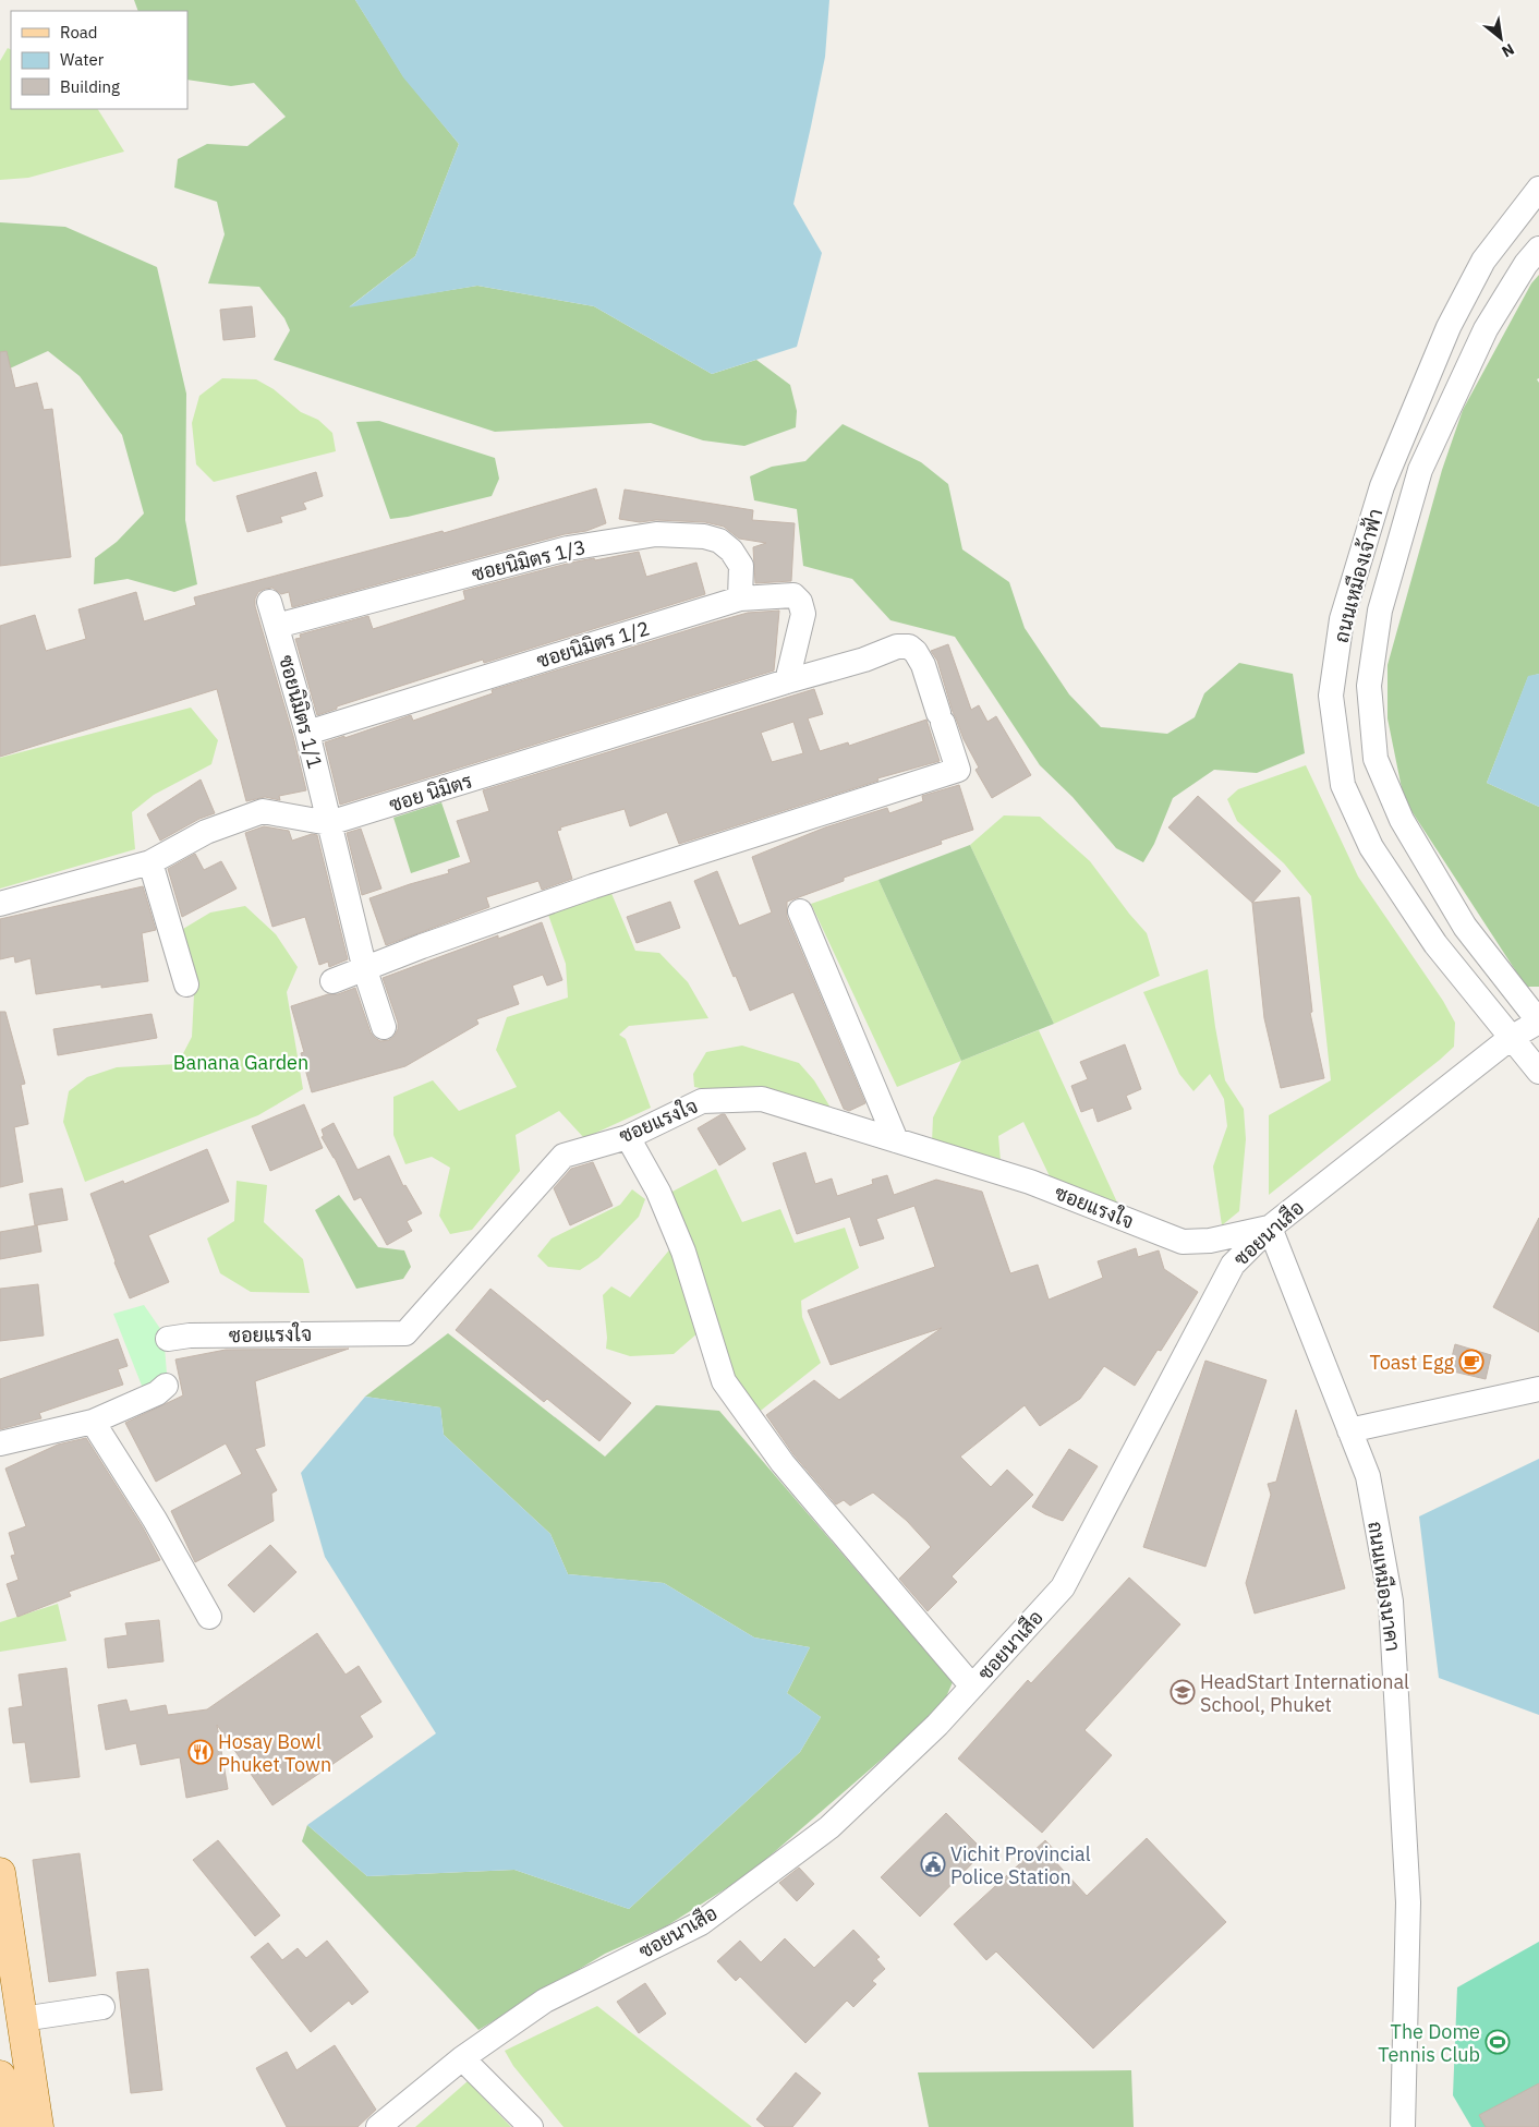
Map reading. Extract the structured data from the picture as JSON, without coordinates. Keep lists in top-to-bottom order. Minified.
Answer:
{"streets":{"street":["ซอยนิมิตร 1/3","ถนนเหมืองเจ้าฟ้า","ซอยนิมิตร 1/2","ซอยนิมิตร 1/1","ซอย นิมิตร","ซอยแรงใจ","ซอยนาเสือ","ถนนเหมืองนาคา"]},"crossings":[["ซอยนิมิตร 1/3","ซอยนิมิตร 1/2"],["ซอยนิมิตร 1/3","ซอยนิมิตร 1/1"],["ถนนเหมืองเจ้าฟ้า","ซอยนาเสือ"],["ซอยนิมิตร 1/2","ซอยนิมิตร 1/1"],["ซอยนิมิตร 1/2","ซอย นิมิตร"],["ซอยนิมิตร 1/1","ซอย นิมิตร"],["ซอยแรงใจ","ซอยนาเสือ"],["ซอยแรงใจ","ถนนเหมืองนาคา"],["ซอยนาเสือ","ถนนเหมืองนาคา"]],"parks":["Banana Garden"],"places":{"cafe":["Toast Egg"],"school or university":["HeadStart International School, Phuket"],"restaurant":["Hosay Bowl Phuket Town"],"public building":["Vichit Provincial Police Station"],"sports":["The Dome Tennis Club"]},"legend":["Road","Water","Building"],"north":"bottom right"}
